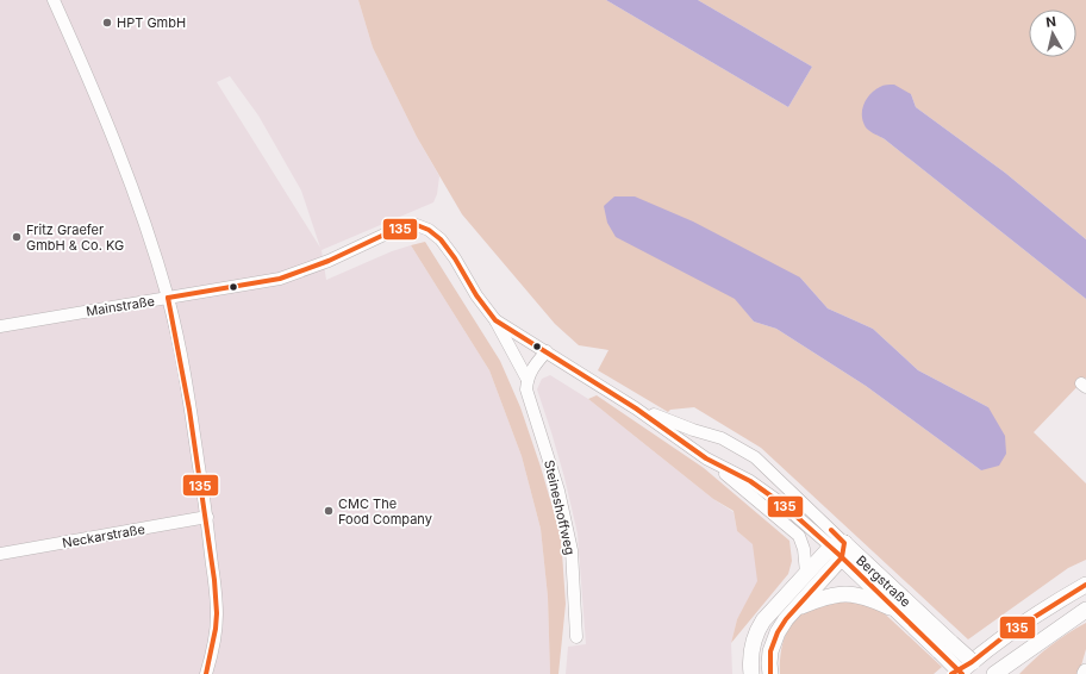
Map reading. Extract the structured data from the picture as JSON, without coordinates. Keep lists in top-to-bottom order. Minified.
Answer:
{"streets":{"main road":["Bergstraße"],"street":["Mainstraße","Steineshoffweg","Neckarstraße"]},"crossings":[["Mainstraße","Steineshoffweg"],["Steineshoffweg","Bergstraße"]],"places":["HPT GmbH","Fritz Graefer GmbH & Co. KG","CMC The Food Company"],"lines":["transit line 135"],"north":"top"}
